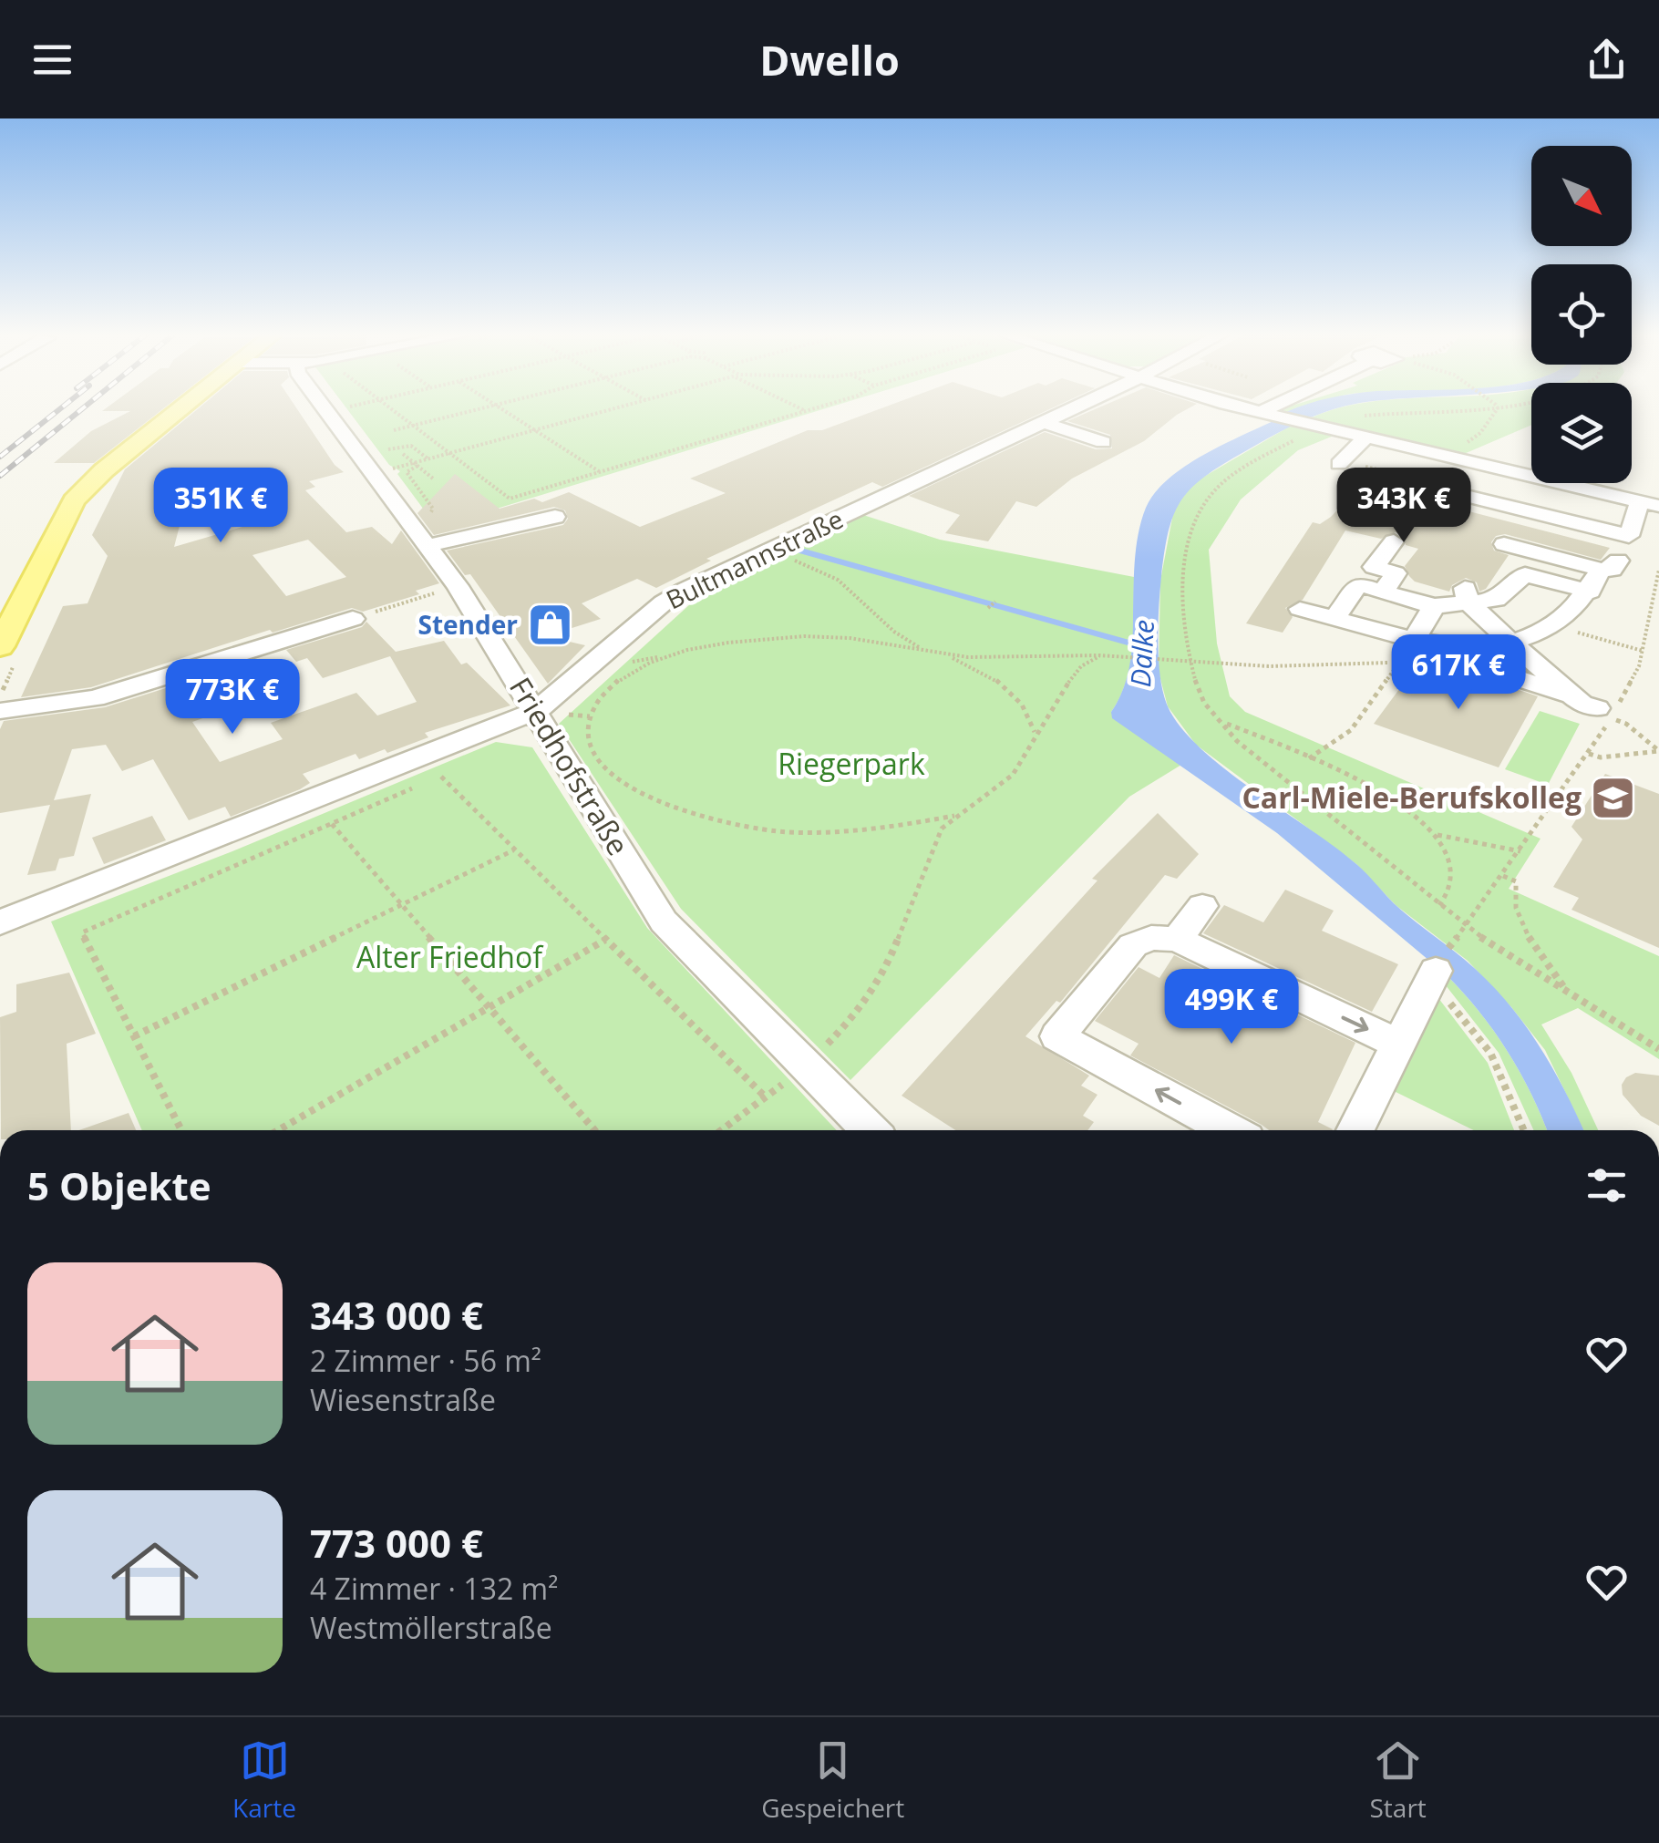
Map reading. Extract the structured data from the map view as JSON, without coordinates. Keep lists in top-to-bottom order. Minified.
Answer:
{"streets":{"street":["Bultmannstraße","Friedhofstraße"]},"crossings":[["Bultmannstraße","Friedhofstraße"]],"water":["Dalke"],"parks":["Riegerpark","Alter Friedhof"],"places":{"shop":["Stender"],"school or university":["Carl-Miele-Berufskolleg"]},"north":"bottom right","page":{"header":"Dwello","price":["351K €","343K €","617K €","773K €","499K €"],"heading":"5 Objekte","list":[{"name":"343 000 €","note":"2 Zimmer · 56 m² · Wiesenstraße"},{"name":"773 000 €","note":"4 Zimmer · 132 m² · Westmöllerstraße"}],"tabs":["Karte","Gespeichert","Start"]}}
